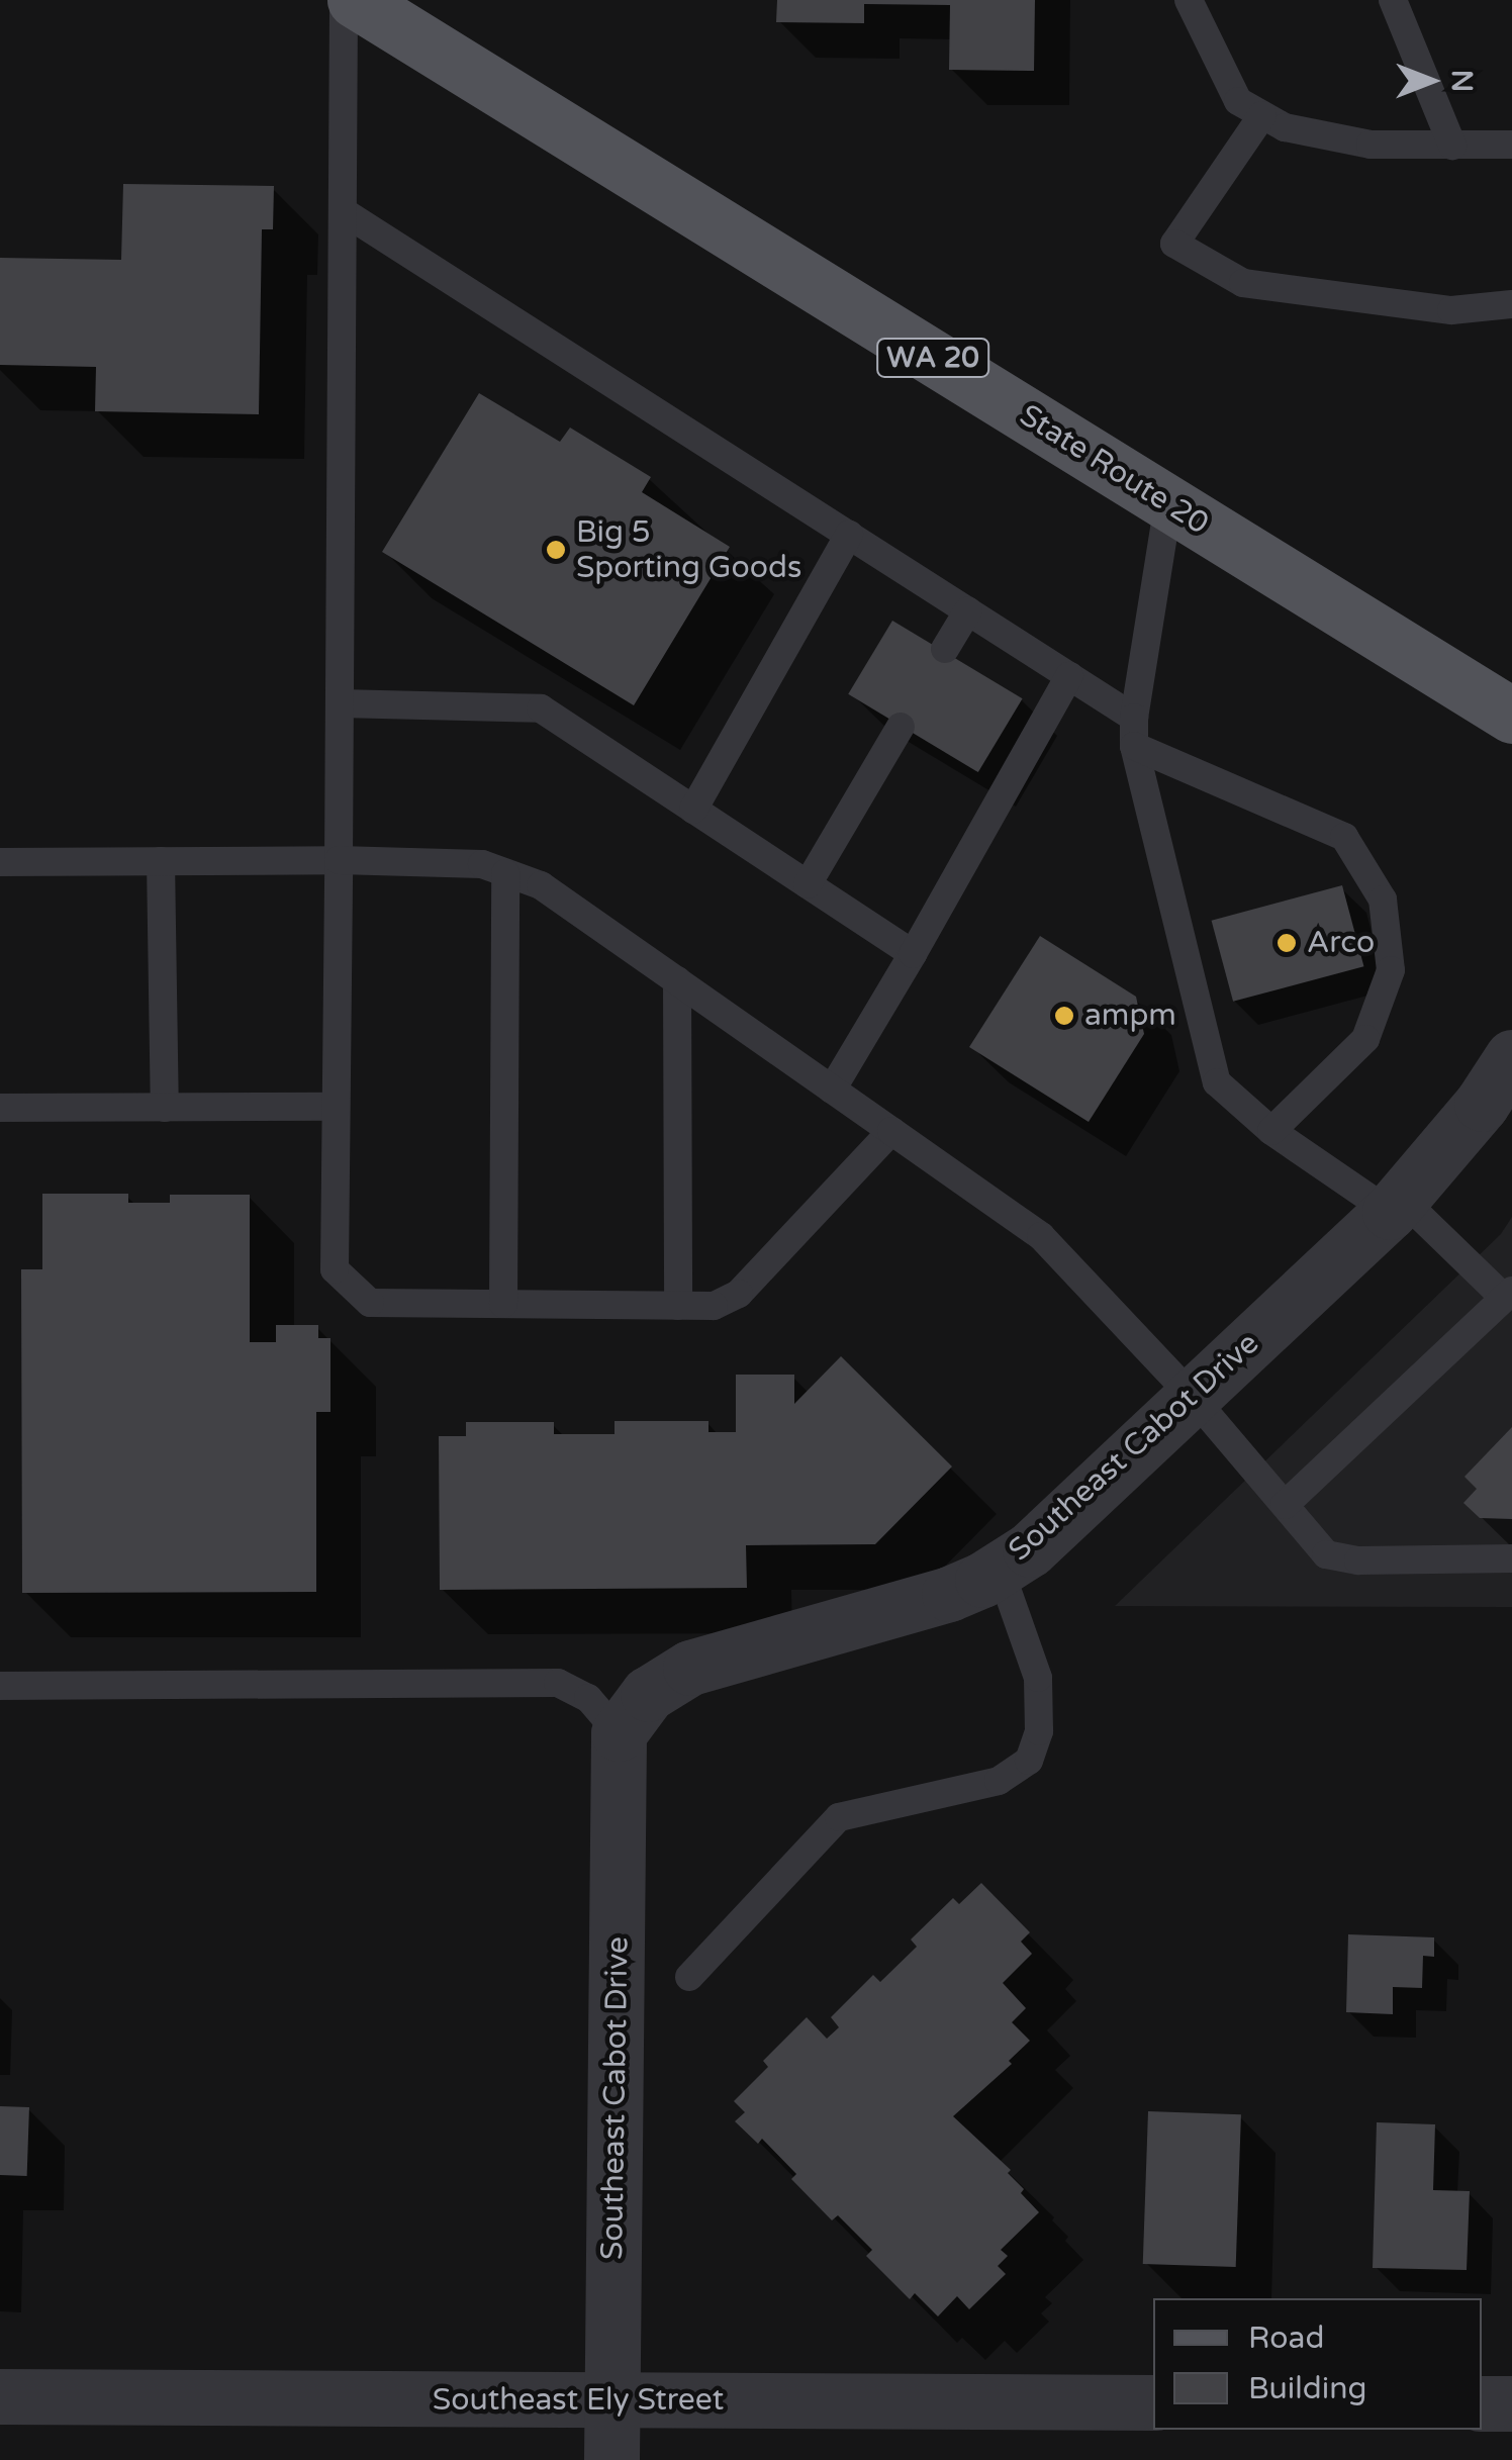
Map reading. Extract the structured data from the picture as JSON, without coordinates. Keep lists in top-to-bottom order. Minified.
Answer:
{"streets":{"main road":["WA 20","State Route 20"],"street":["Southeast Cabot Drive","Southeast Ely Street"]},"crossings":[["Southeast Cabot Drive","Southeast Ely Street"]],"places":["Big 5 Sporting Goods","Arco","ampm"],"legend":["Road","Building"],"north":"right"}
